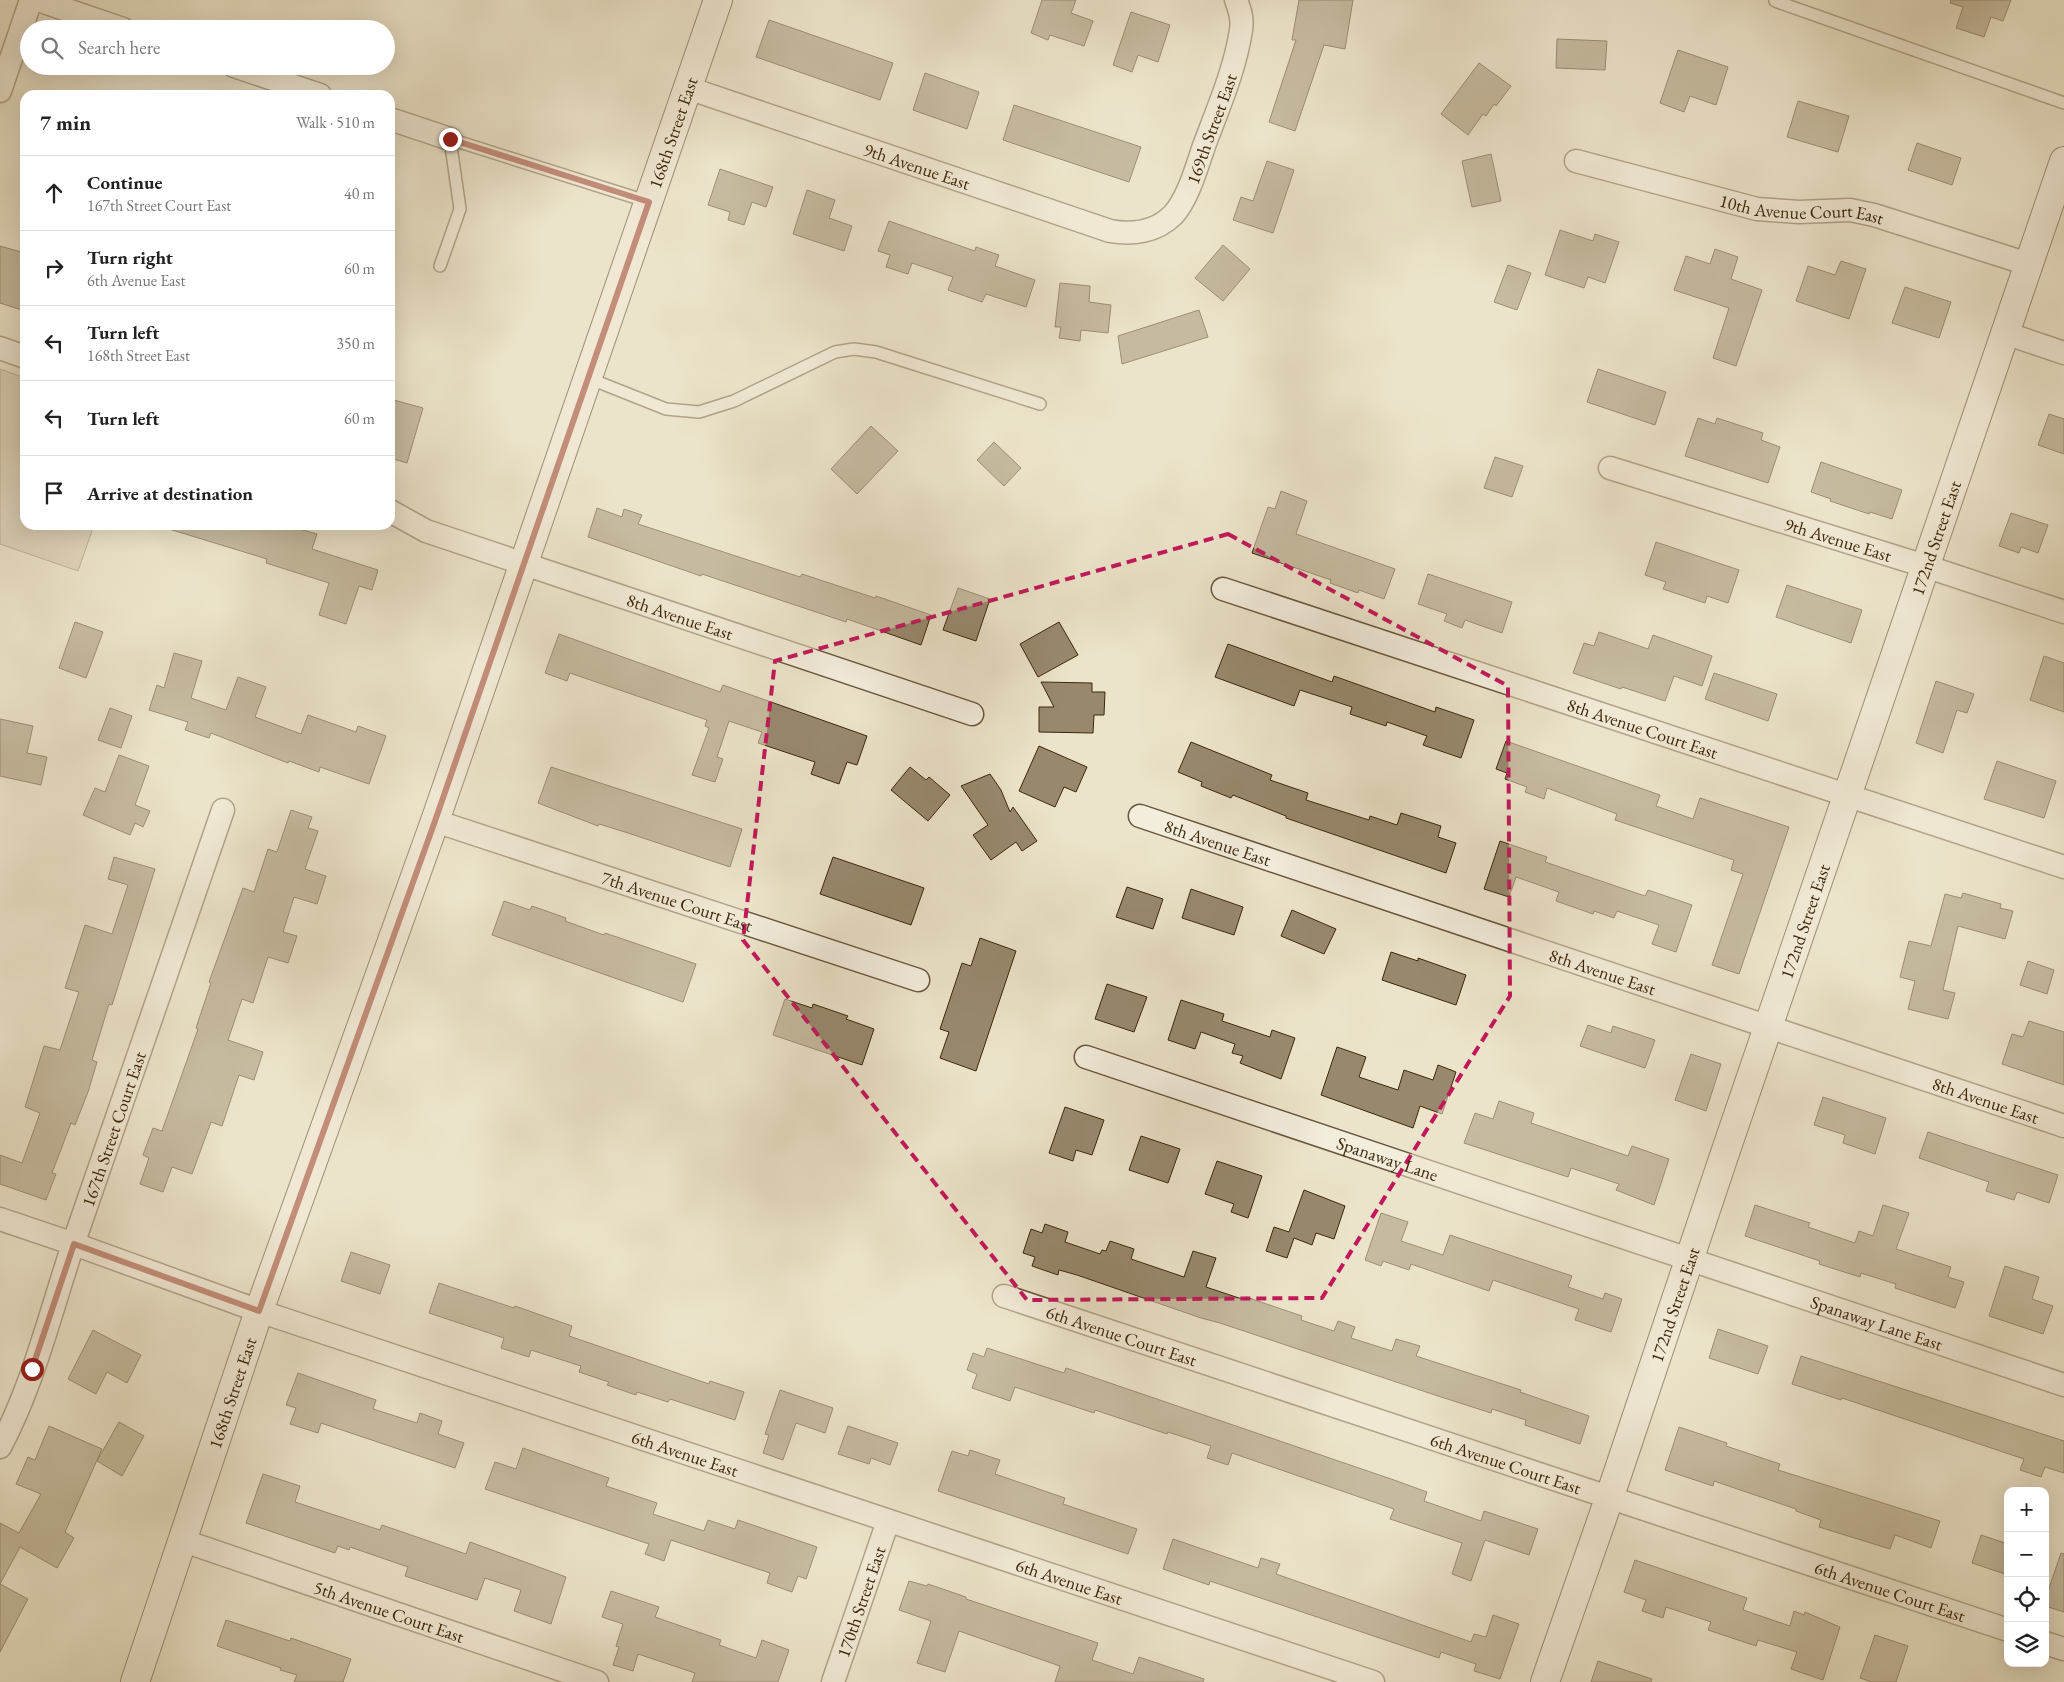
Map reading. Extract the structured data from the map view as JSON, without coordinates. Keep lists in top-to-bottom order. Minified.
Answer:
{"streets":{"street":["169th Street East","168th Street East","9th Avenue East","10th Avenue Court East","172nd Street East","8th Avenue East","8th Avenue Court East","7th Avenue Court East","167th Street Court East","Spanaway Lane","Spanaway Lane East","6th Avenue Court East","6th Avenue East","170th Street East","5th Avenue Court East"]},"crossings":[["169th Street East","9th Avenue East"],["168th Street East","9th Avenue East"],["168th Street East","8th Avenue East"],["168th Street East","7th Avenue Court East"],["168th Street East","6th Avenue East"],["168th Street East","5th Avenue Court East"],["9th Avenue East","172nd Street East"],["10th Avenue Court East","172nd Street East"],["172nd Street East","8th Avenue East"],["172nd Street East","8th Avenue Court East"],["172nd Street East","Spanaway Lane"],["172nd Street East","Spanaway Lane East"],["172nd Street East","6th Avenue Court East"],["167th Street Court East","6th Avenue East"],["Spanaway Lane","Spanaway Lane East"],["6th Avenue East","170th Street East"]],"page":{"search":"Search here","heading":["7 min","Walk · 510 m"],"list":[["Continue","167th Street Court East","40 m"],["Turn right","6th Avenue East","60 m"],["Turn left","168th Street East","350 m"],["Turn left","60 m"],"Arrive at destination"],"map_buttons":["+","−"]}}
